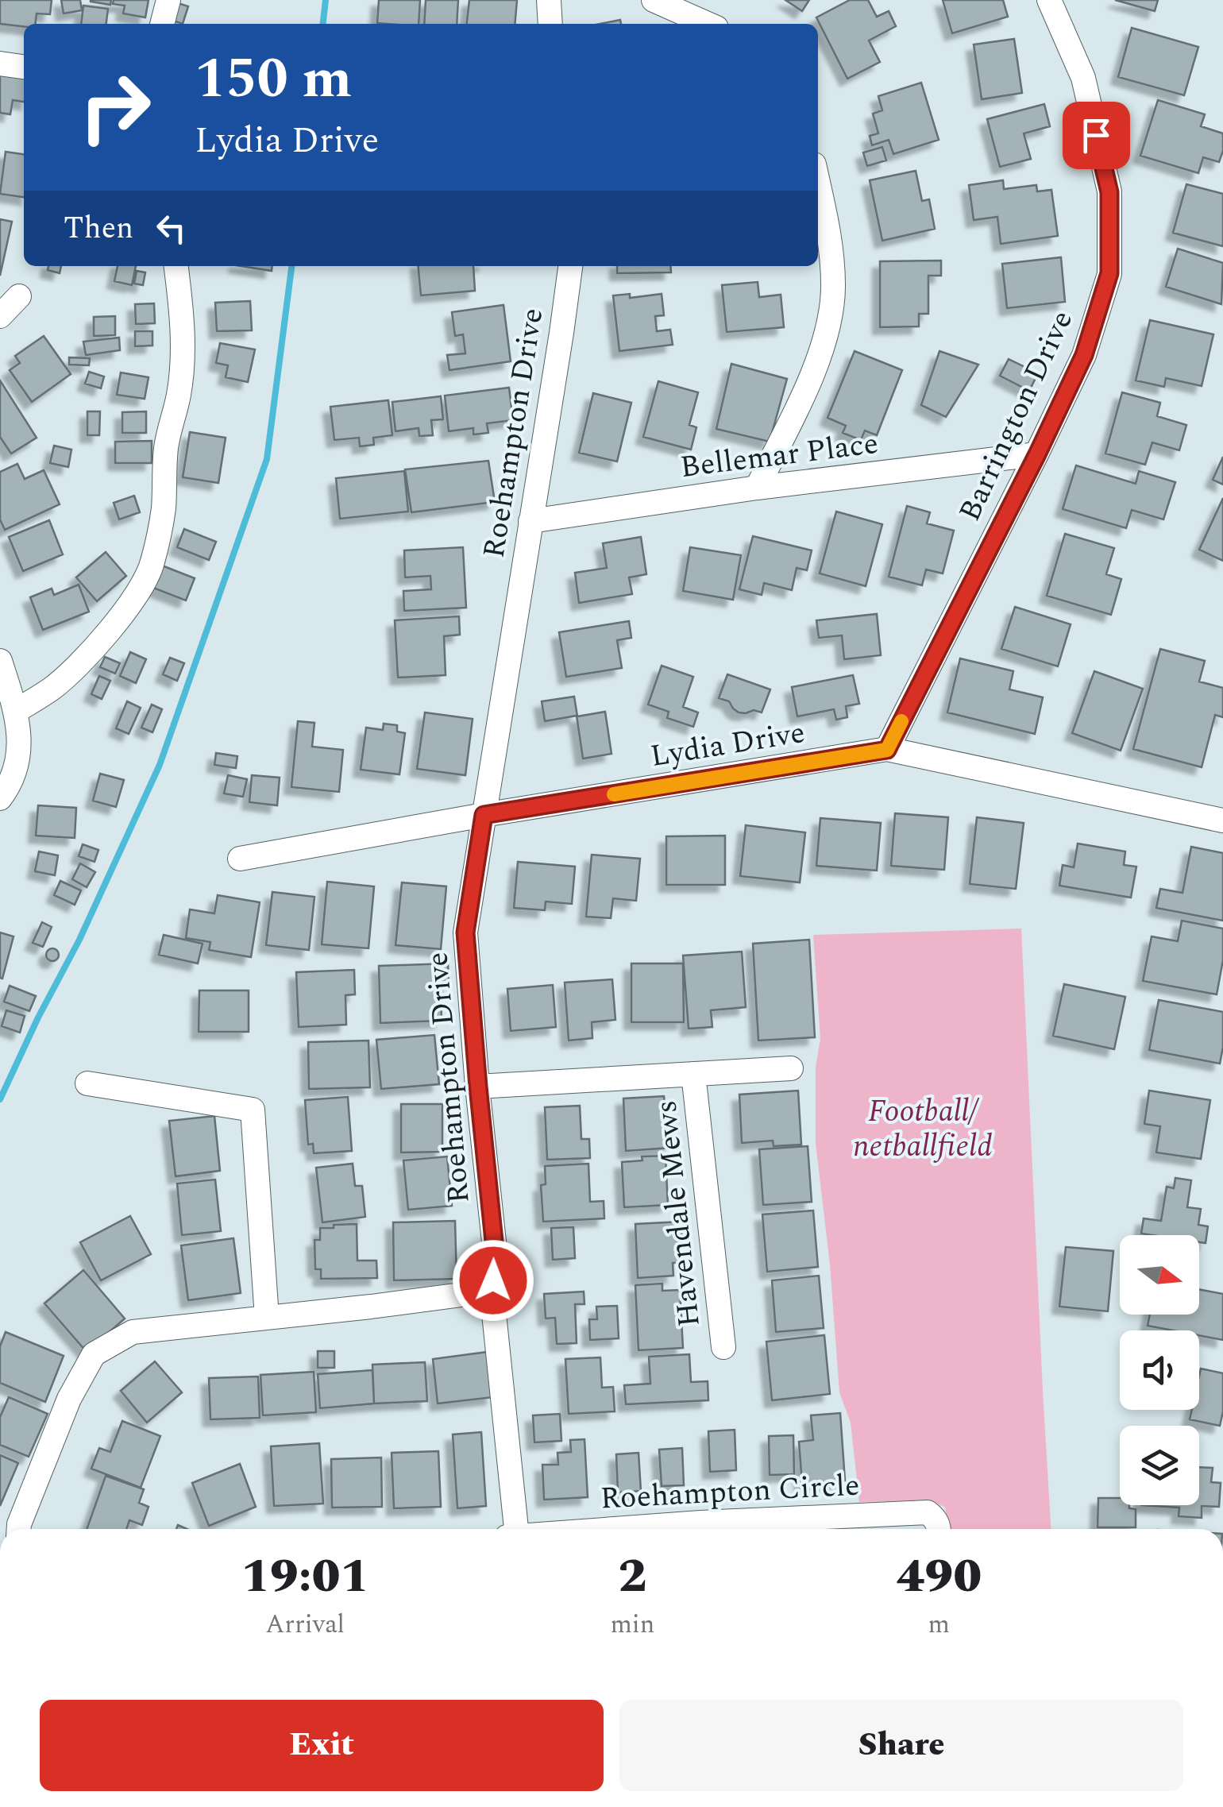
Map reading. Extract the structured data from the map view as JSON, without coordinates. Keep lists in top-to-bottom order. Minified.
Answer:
{"streets":{"street":["Barrington Drive","Roehampton Drive","Bellemar Place","Lydia Drive","Havendale Mews","Roehampton Circle"]},"crossings":[["Barrington Drive","Bellemar Place"],["Barrington Drive","Lydia Drive"],["Roehampton Drive","Bellemar Place"],["Roehampton Drive","Lydia Drive"]],"parks":["Football/ netballfield"],"north":"right","page":{"turn":["150 m","Lydia Drive"],"then":"Then","eta":["19:01","Arrival","2","min","490","m"],"buttons":["Exit","Share"]}}
